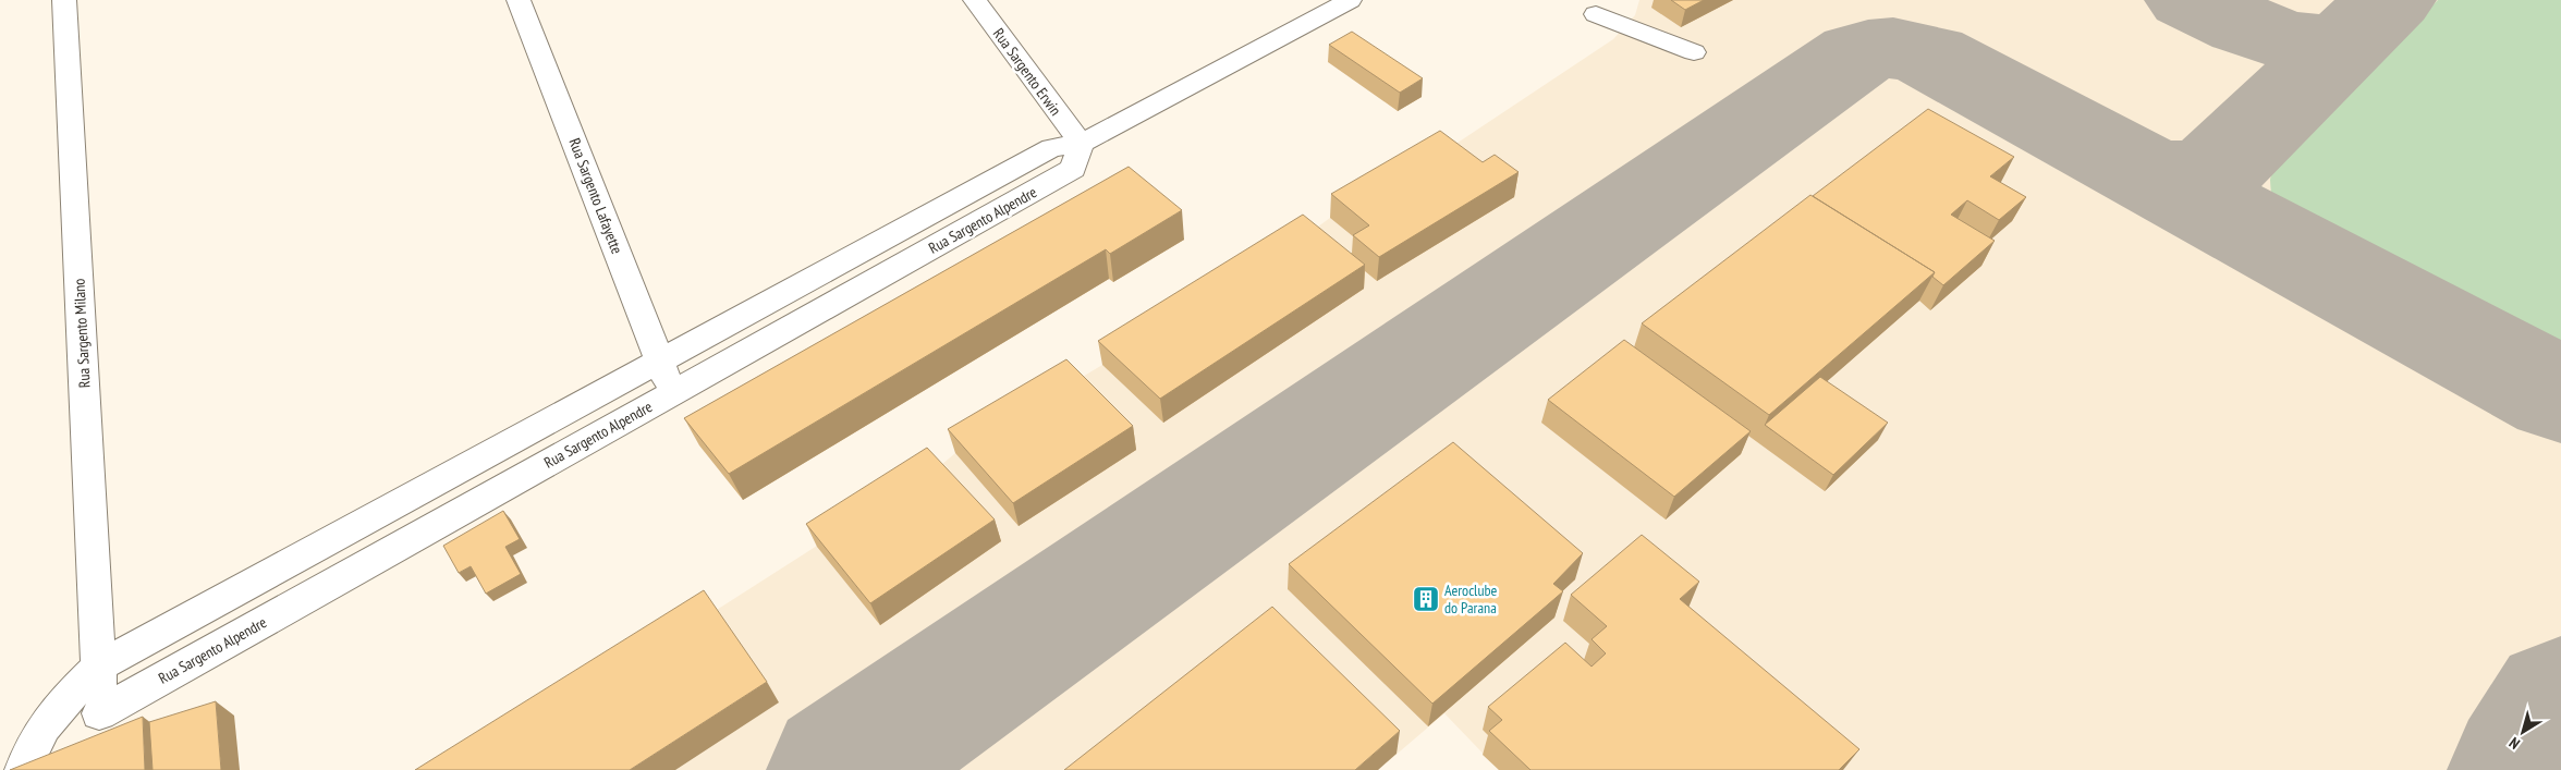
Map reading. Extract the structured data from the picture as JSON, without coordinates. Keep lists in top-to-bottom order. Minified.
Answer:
{"streets":{"lane":["Rua Sargento Erwin","Rua Sargento Lafayette","Rua Sargento Alpendre","Rua Sargento Milano"]},"crossings":[["Rua Sargento Erwin","Rua Sargento Alpendre"],["Rua Sargento Lafayette","Rua Sargento Alpendre"],["Rua Sargento Alpendre","Rua Sargento Milano"]],"places":{"building":["Aeroclube do Parana"]},"north":"bottom left"}
